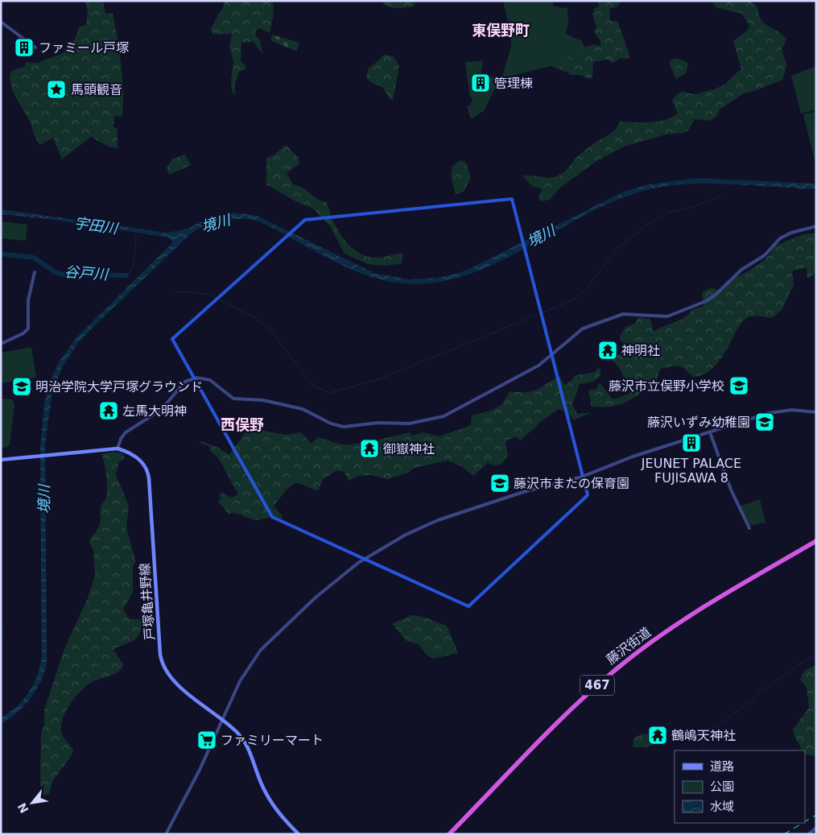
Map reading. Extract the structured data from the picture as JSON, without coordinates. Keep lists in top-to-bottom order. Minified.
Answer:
{"streets":{"highway":["藤沢街道","467"],"main road":["戸塚亀井野線"]},"districts":["東俣野町","西俣野"],"water":["境川","宇田川","谷戸川"],"places":{"building":["ファミール戸塚","管理棟","JEUNET PALACE FUJISAWA 8"],"place":["馬頭観音"],"temple":["神明社","左馬大明神","御嶽神社","鶴嶋天神社"],"school or university":["藤沢市立俣野小学校","明治学院大学戸塚グラウンド","藤沢いずみ幼稚園","藤沢市またの保育園"],"supermarket":["ファミリーマート"]},"legend":["道路","公園","水域"],"north":"bottom left"}
